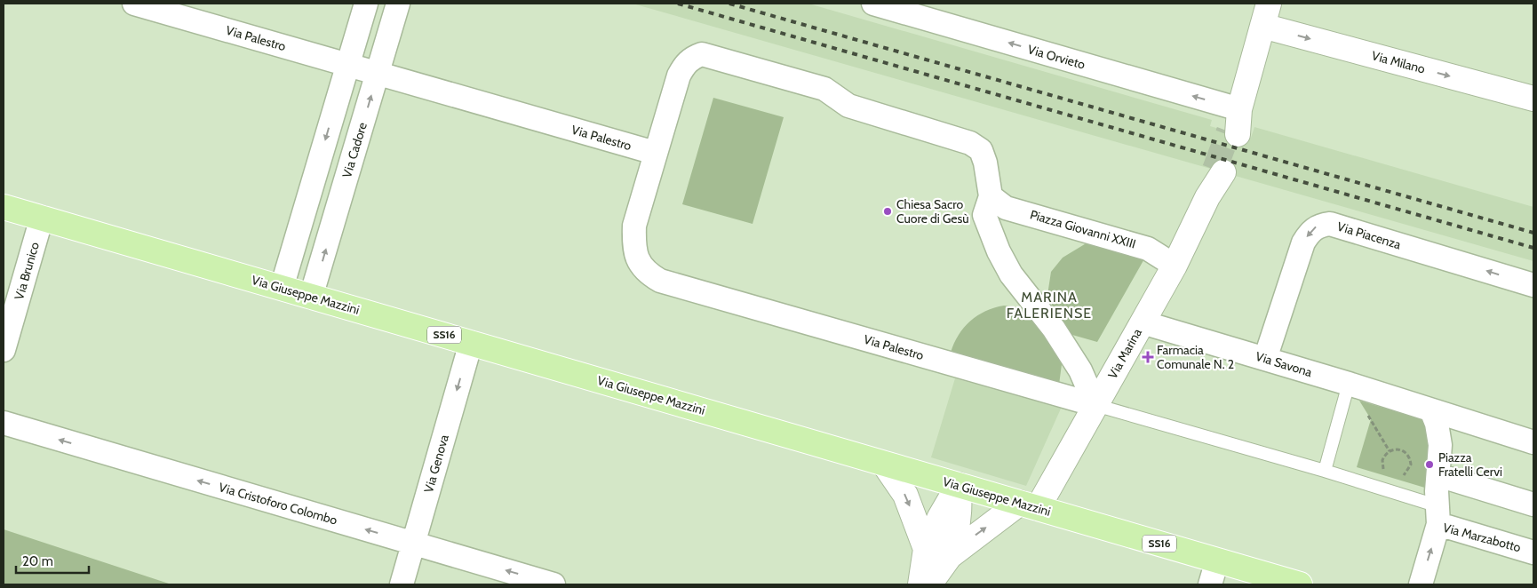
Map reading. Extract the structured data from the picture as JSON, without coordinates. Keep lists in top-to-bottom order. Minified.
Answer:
{"streets":{"main road":["Via Giuseppe Mazzini","SS16"],"street":["Via Palestro","Via Orvieto","Via Milano","Via Cadore","Piazza Giovanni XXIII","Via Piacenza","Via Brunico","Via Marina","Via Savona","Via Genova","Via Cristoforo Colombo","Via Marzabotto"]},"crossings":[["Via Palestro","Via Cadore"],["Via Palestro","Via Marina"],["Via Cadore","Via Giuseppe Mazzini"],["Piazza Giovanni XXIII","Via Marina"],["Via Piacenza","Via Savona"],["Via Brunico","Via Giuseppe Mazzini"],["Via Giuseppe Mazzini","Via Marina"],["Via Giuseppe Mazzini","Via Genova"],["Via Marina","Via Savona"],["Via Genova","Via Cristoforo Colombo"]],"one_way":["Via Orvieto","Via Milano","Via Genova","Via Cristoforo Colombo","Via Marzabotto"],"districts":["MARINA FALERIENSE"],"places":{"other":["Chiesa Sacro Cuore di Gesù","Piazza Fratelli Cervi"],"health":["Farmacia Comunale N. 2"]},"scale_bar":"20 m"}
